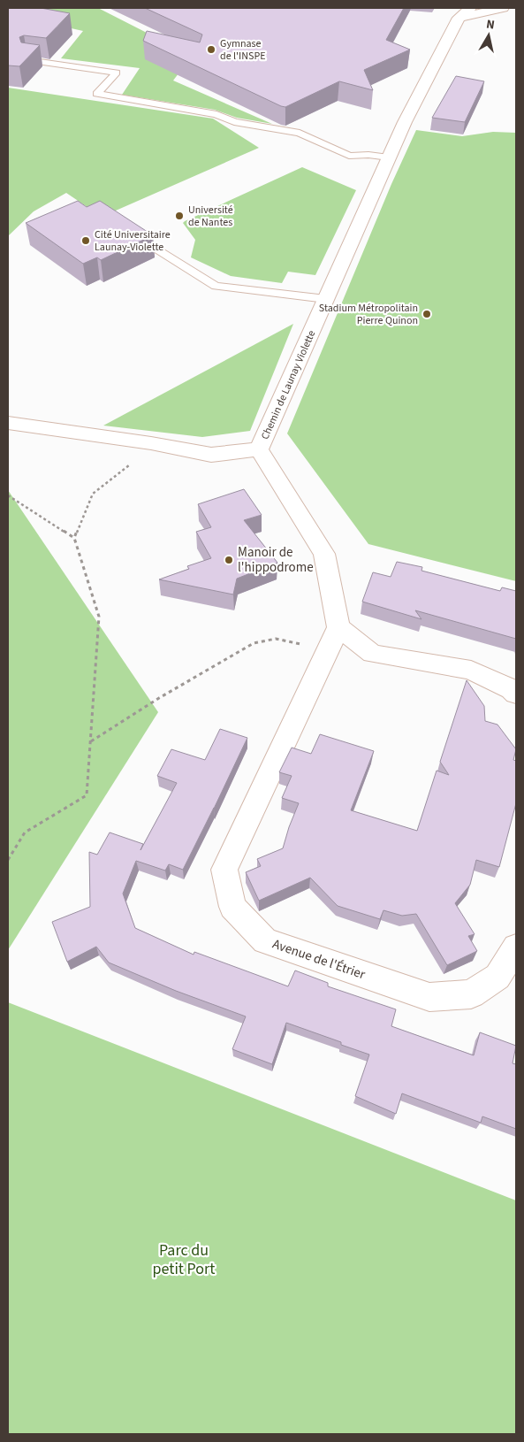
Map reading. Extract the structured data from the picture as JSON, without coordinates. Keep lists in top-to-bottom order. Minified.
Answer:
{"streets":{"street":["Chemin de Launay Violette","Avenue de l'Étrier"]},"parks":["Parc du petit Port"],"places":["Gymnase de l'INSPE","Université de Nantes","Cité Universitaire Launay-Violette","Stadium Métropolitain Pierre Quinon","Manoir de l'hippodrome"],"north":"top"}
